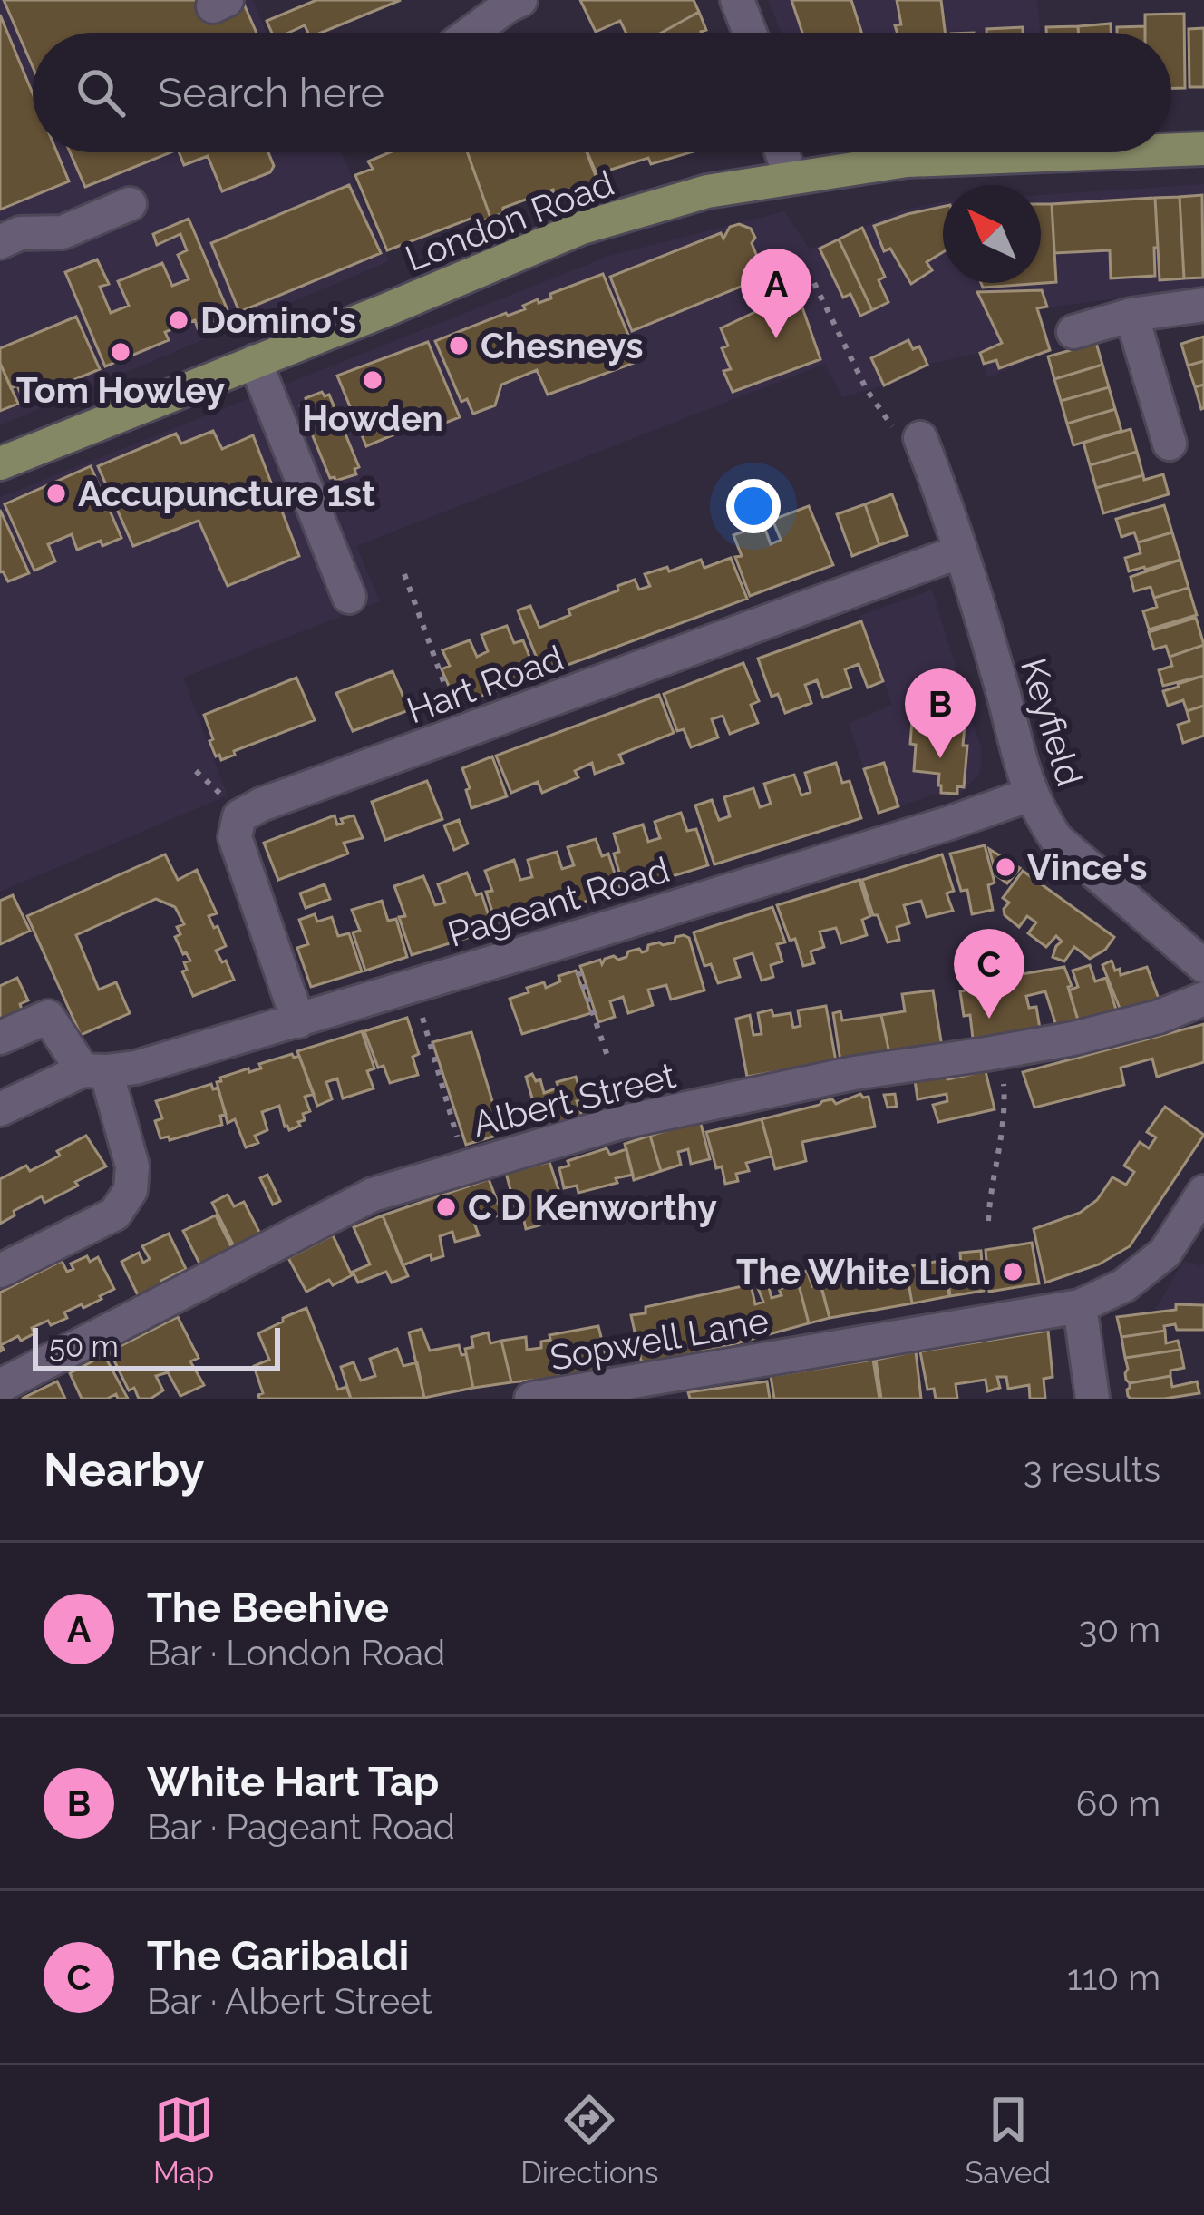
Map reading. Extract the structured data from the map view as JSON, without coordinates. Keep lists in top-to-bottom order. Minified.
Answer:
{"streets":{"main road":["London Road"],"street":["Hart Road","Keyfield","Pageant Road","Albert Street","Sopwell Lane"]},"crossings":[["Hart Road","Keyfield"],["Hart Road","Pageant Road"],["Keyfield","Pageant Road"]],"places":["Domino's","Chesneys","Tom Howley","Howden","Accupuncture 1st","Vince's","C D Kenworthy","The White Lion"],"scale_bar":"50 m","north":"top left","page":{"search":"Search here","pins":["A","B","C"],"scale":"50 m","heading":["Nearby","3 results"],"list":[{"mark":"A","name":"The Beehive","note":"Bar · London Road","value":"30 m"},{"mark":"B","name":"White Hart Tap","note":"Bar · Pageant Road","value":"60 m"},{"mark":"C","name":"The Garibaldi","note":"Bar · Albert Street","value":"110 m"}],"nav":["Map","Directions","Saved"]}}
